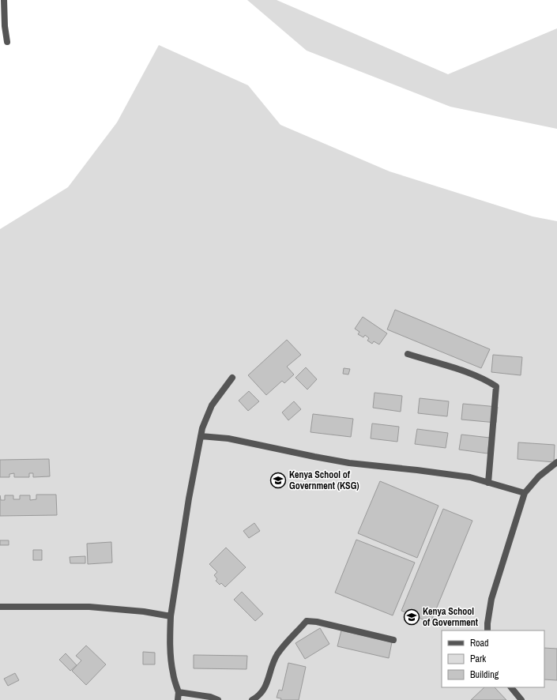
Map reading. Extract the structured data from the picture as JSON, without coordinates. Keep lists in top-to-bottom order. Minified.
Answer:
{"places":{"school or university":["Kenya School of Government (KSG)","Kenya School of Government"]},"legend":["Road","Park","Building"]}
